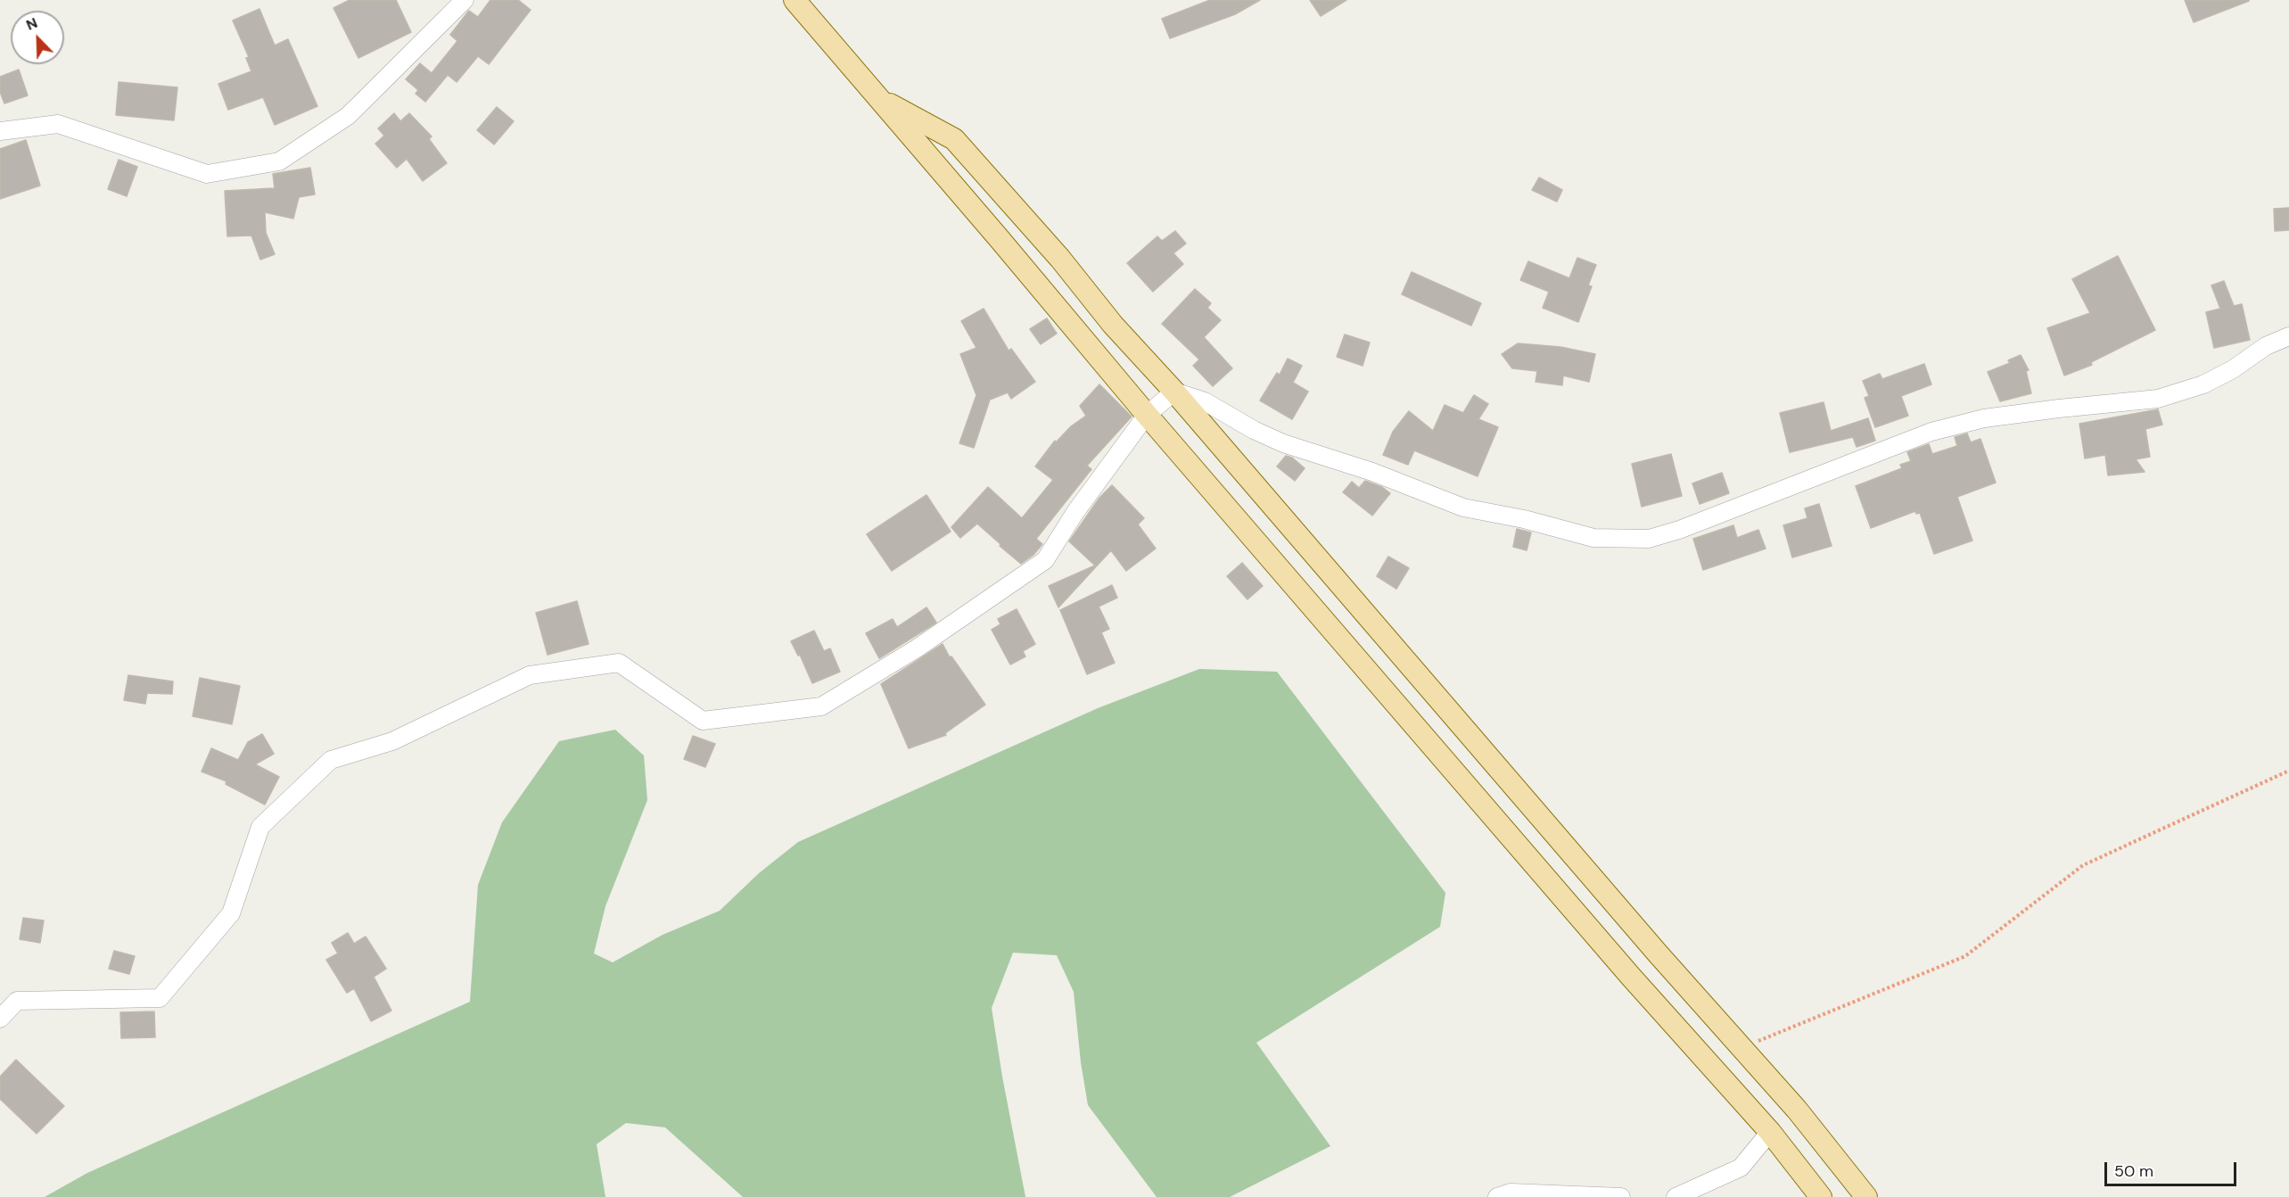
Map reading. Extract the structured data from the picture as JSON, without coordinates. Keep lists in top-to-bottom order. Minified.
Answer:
{"scale_bar":"50 m","north":"top left"}
